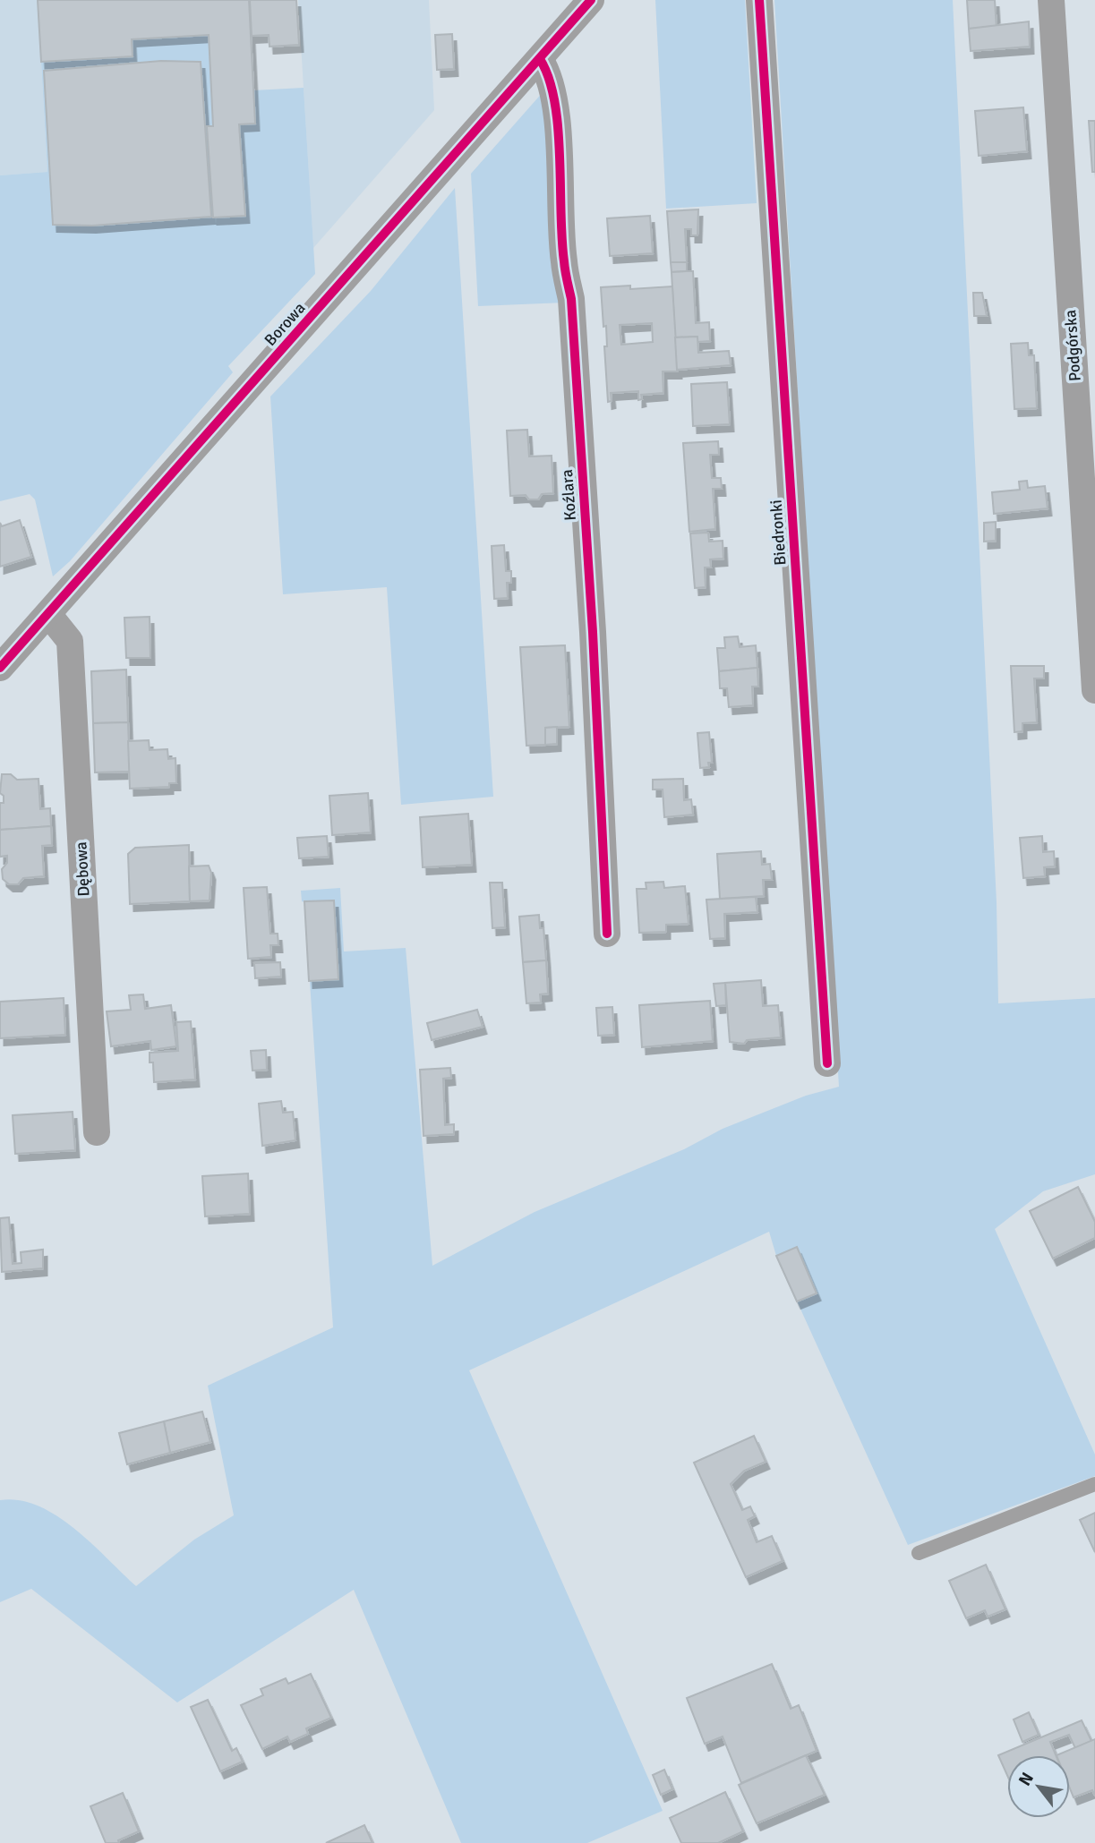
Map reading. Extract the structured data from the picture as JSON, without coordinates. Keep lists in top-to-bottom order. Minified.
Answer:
{"streets":{"street":["Borowa","Podgórska","Koźlara","Biedronki","Dębowa"]},"crossings":[["Borowa","Koźlara"],["Borowa","Dębowa"]],"north":"top left"}
